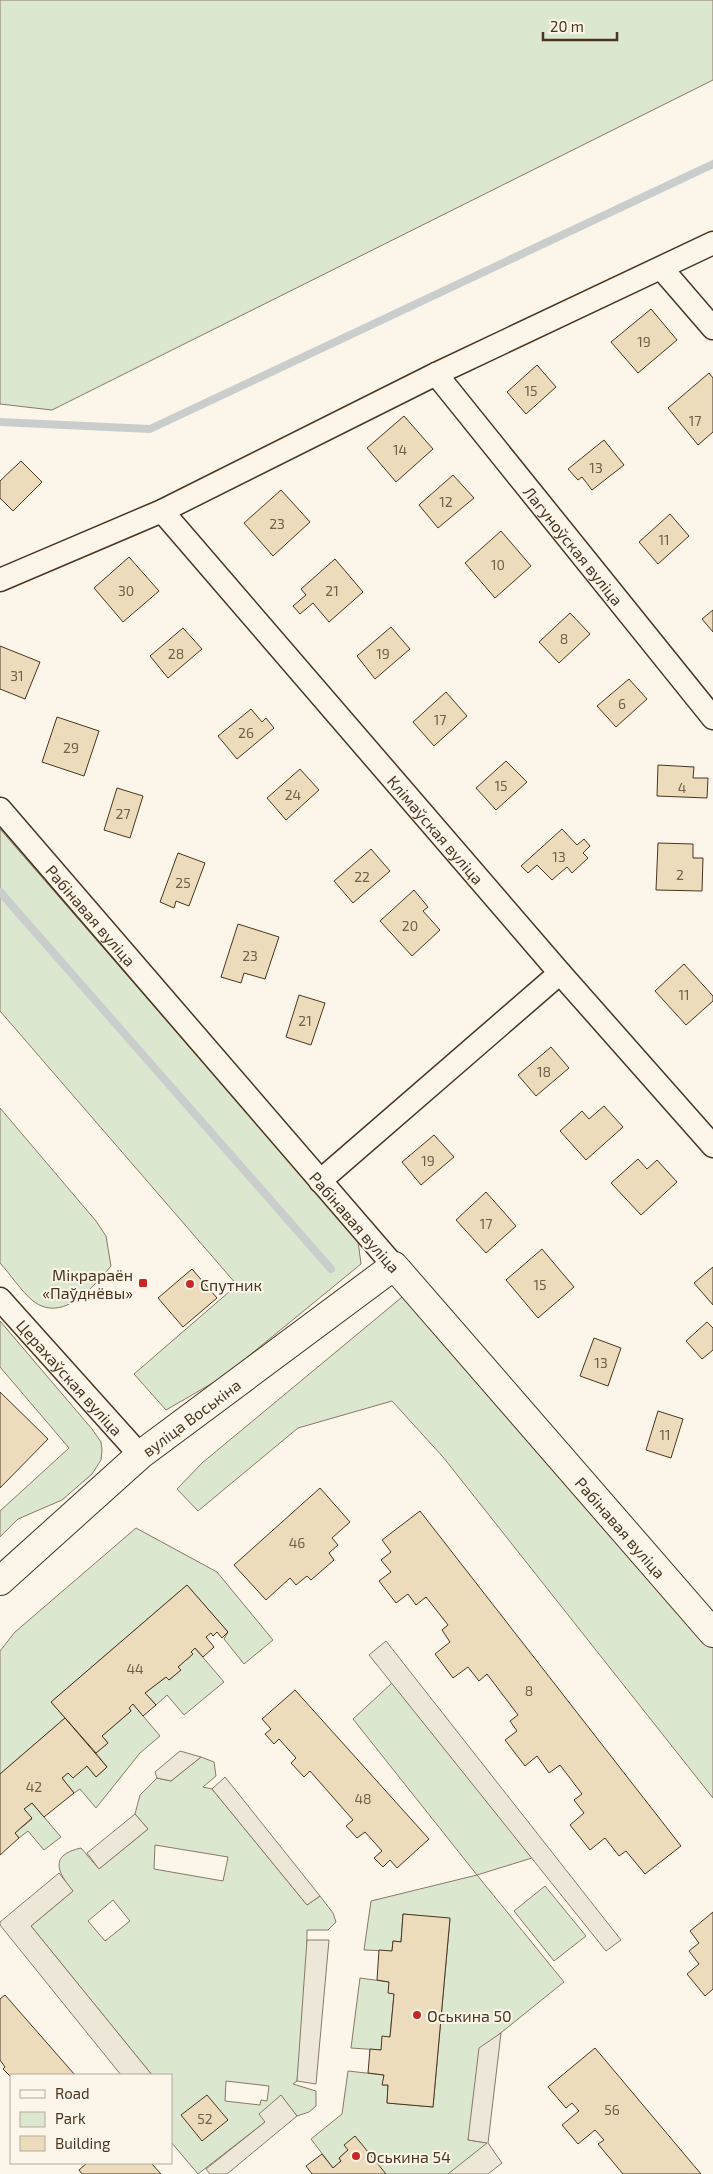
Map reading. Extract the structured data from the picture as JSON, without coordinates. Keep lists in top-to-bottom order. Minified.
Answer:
{"streets":{"street":["Лагуноўская вуліца","Клімаўская вуліца","Рабінавая вуліца","Церахаўская вуліца","вуліца Воськіна"]},"crossings":[["Рабінавая вуліца","вуліца Воськіна"],["Церахаўская вуліца","вуліца Воськіна"]],"places":{"transit":["Мікрараён «Паўднёвы»"],"other":["Спутник","Оськина 50","Оськина 54"]},"house_numbers":["19","15","17","14","13","12","23","11","10","30","21","8","28","19","31","6","17","26","29","15","4","24","27","13","2","22","25","20","23","11","21","18","19","17","15","13","11","46","44","8","42","48","56","52"],"legend":["Road","Park","Building"],"scale_bar":"20 m"}
